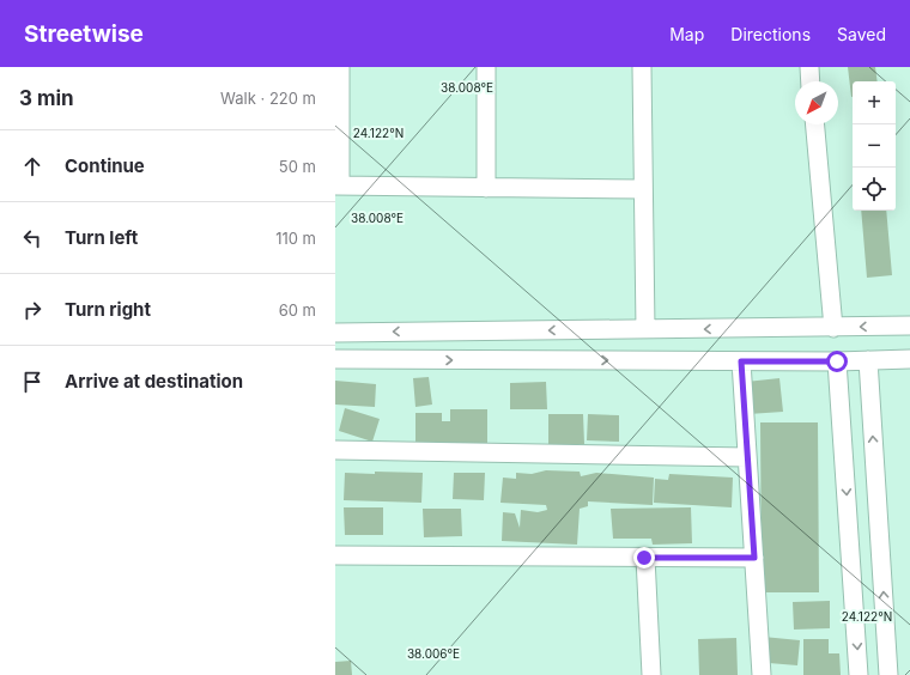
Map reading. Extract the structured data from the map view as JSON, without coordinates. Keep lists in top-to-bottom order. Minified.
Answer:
{"north":"bottom left","page":{"header":"Streetwise","nav":["Map","Directions","Saved"],"heading":["3 min","Walk · 220 m"],"map_buttons":["+","−"],"list":[["Continue","50 m"],["Turn left","110 m"],["Turn right","60 m"],"Arrive at destination"]},"coordinates":["38.008°E","24.122°N","38.006°E"]}
